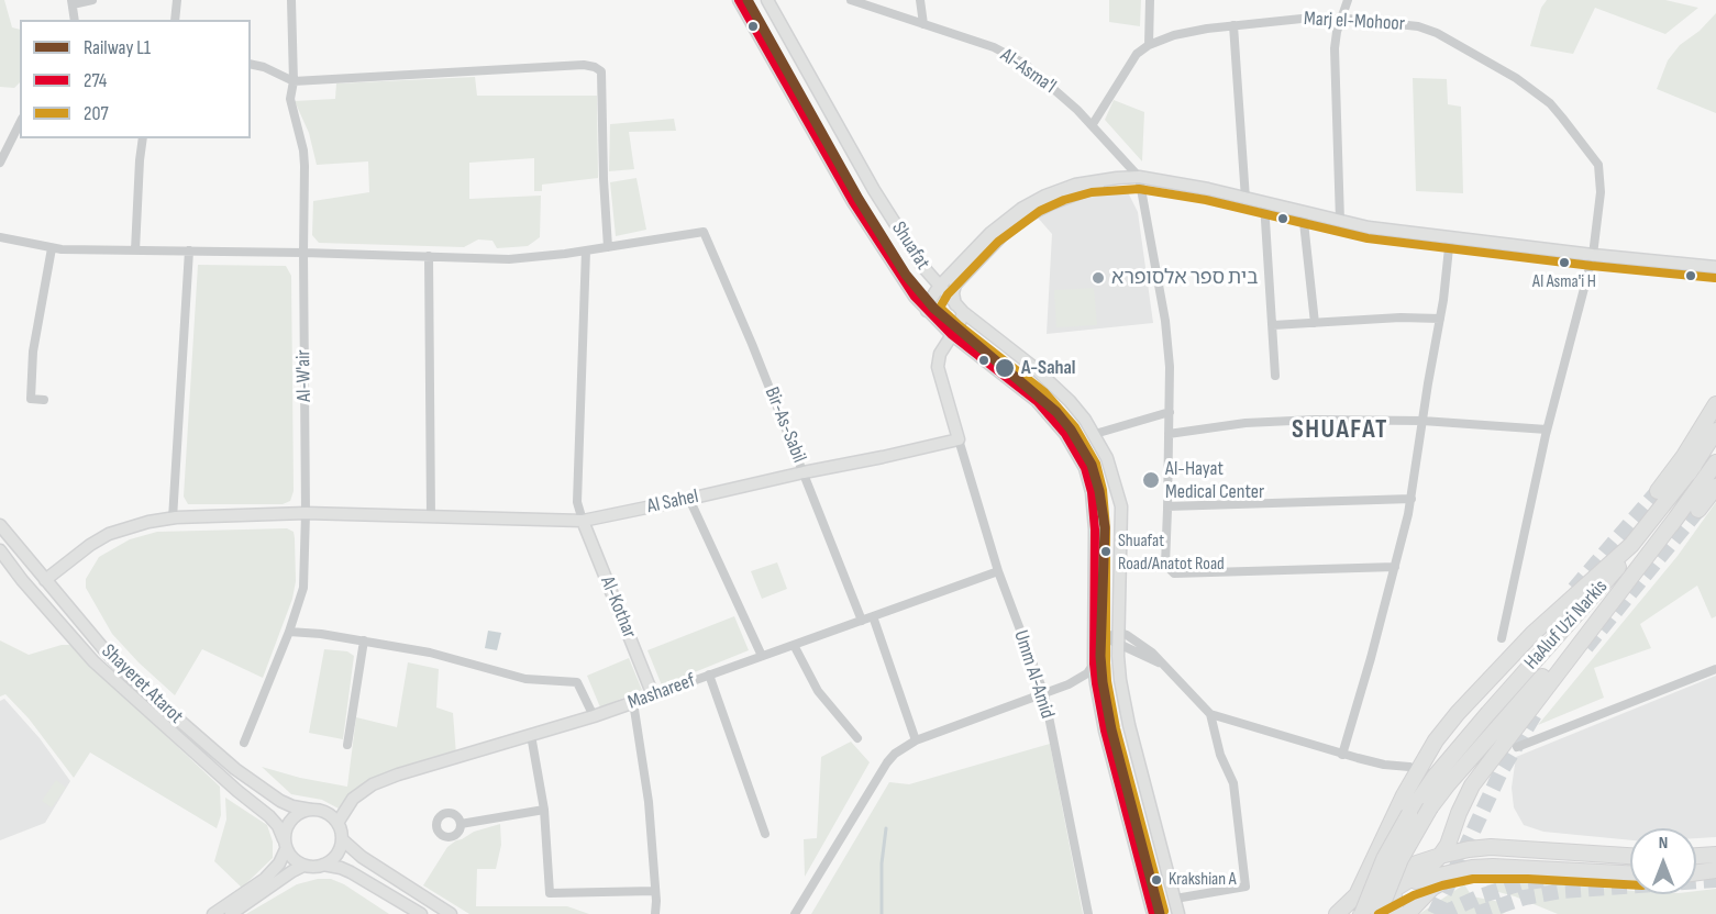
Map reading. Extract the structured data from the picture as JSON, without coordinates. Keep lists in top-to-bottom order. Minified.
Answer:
{"streets":{"highway":["HaAluf Uzi Narkis"],"street":["Marj el-Mohoor","Al-Asma'l","Shuafat","Al-W'air","Bir-As-Sabil","Al Sahel","Al-Kothar","Umm Al-Amid","Shayeret Atarot","Mashareef"]},"crossings":[["Marj el-Mohoor","Al-Asma'l"],["Al-W'air","Al Sahel"],["Bir-As-Sabil","Al Sahel"],["Bir-As-Sabil","Mashareef"],["Al Sahel","Al-Kothar"],["Al Sahel","Umm Al-Amid"],["Al Sahel","Shayeret Atarot"],["Al-Kothar","Mashareef"],["Umm Al-Amid","Mashareef"],["Shayeret Atarot","Mashareef"]],"districts":["SHUAFAT"],"places":["Al Asma'i H","בית ספר אלסופרא","A-Sahal","Al-Hayat Medical Center","Shuafat Road/Anatot Road","Krakshian A"],"lines":["rail line L1","transit line 274","transit line 207"],"legend":["Railway L1","274","207"],"north":"top"}
